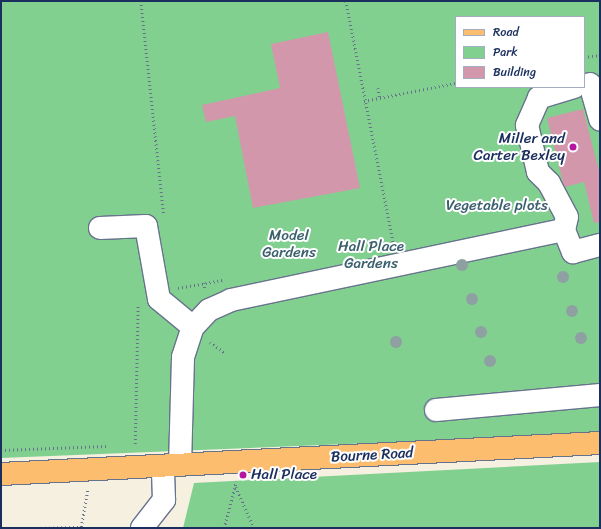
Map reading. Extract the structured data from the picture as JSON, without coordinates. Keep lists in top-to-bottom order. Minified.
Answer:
{"streets":{"main road":["Bourne Road"]},"parks":["Vegetable plots","Model Gardens","Hall Place Gardens"],"places":["Miller and Carter Bexley","Hall Place"],"legend":["Road","Park","Building"]}
